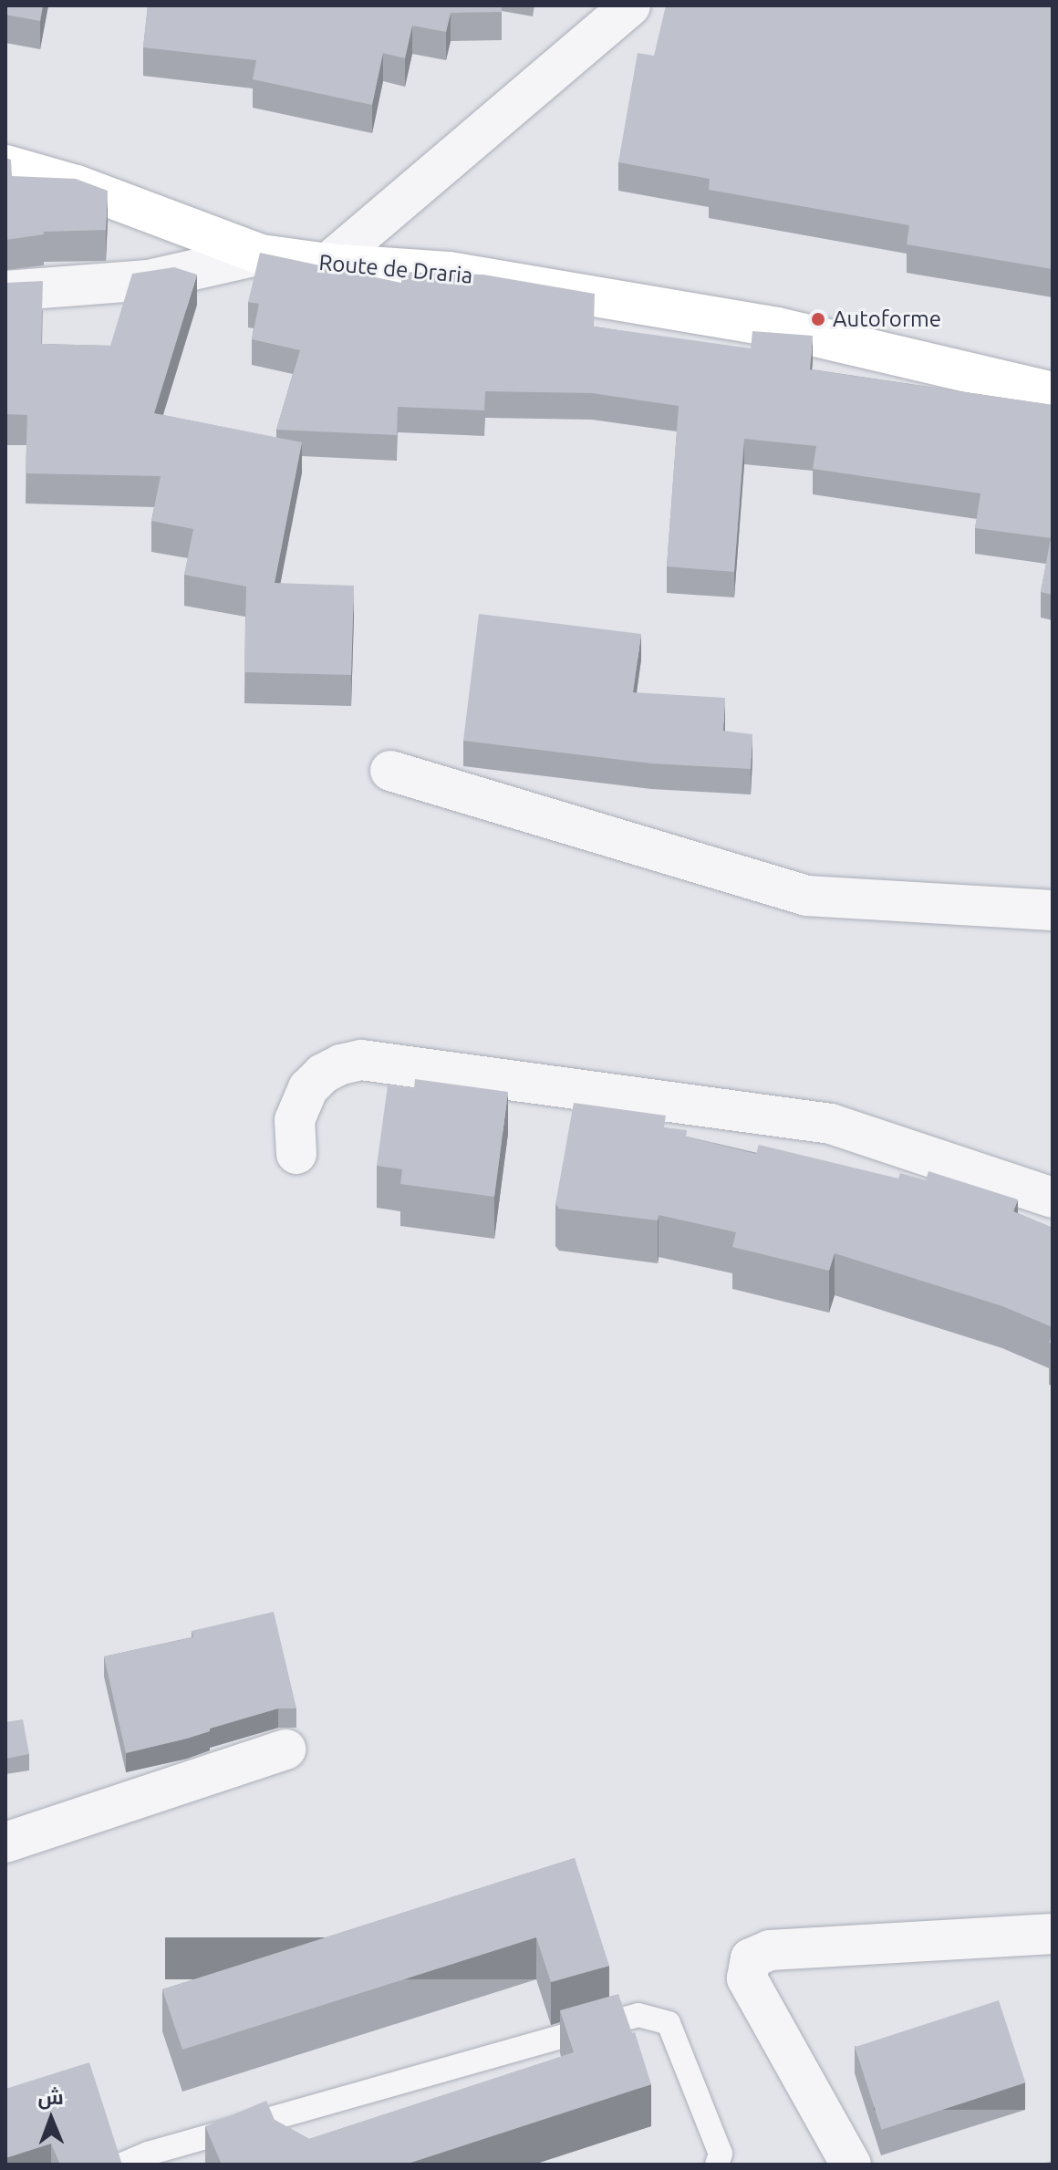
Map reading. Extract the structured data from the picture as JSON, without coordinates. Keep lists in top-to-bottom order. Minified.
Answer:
{"streets":{"main road":["Route de Draria"]},"places":["Autoforme"],"north":"top"}
